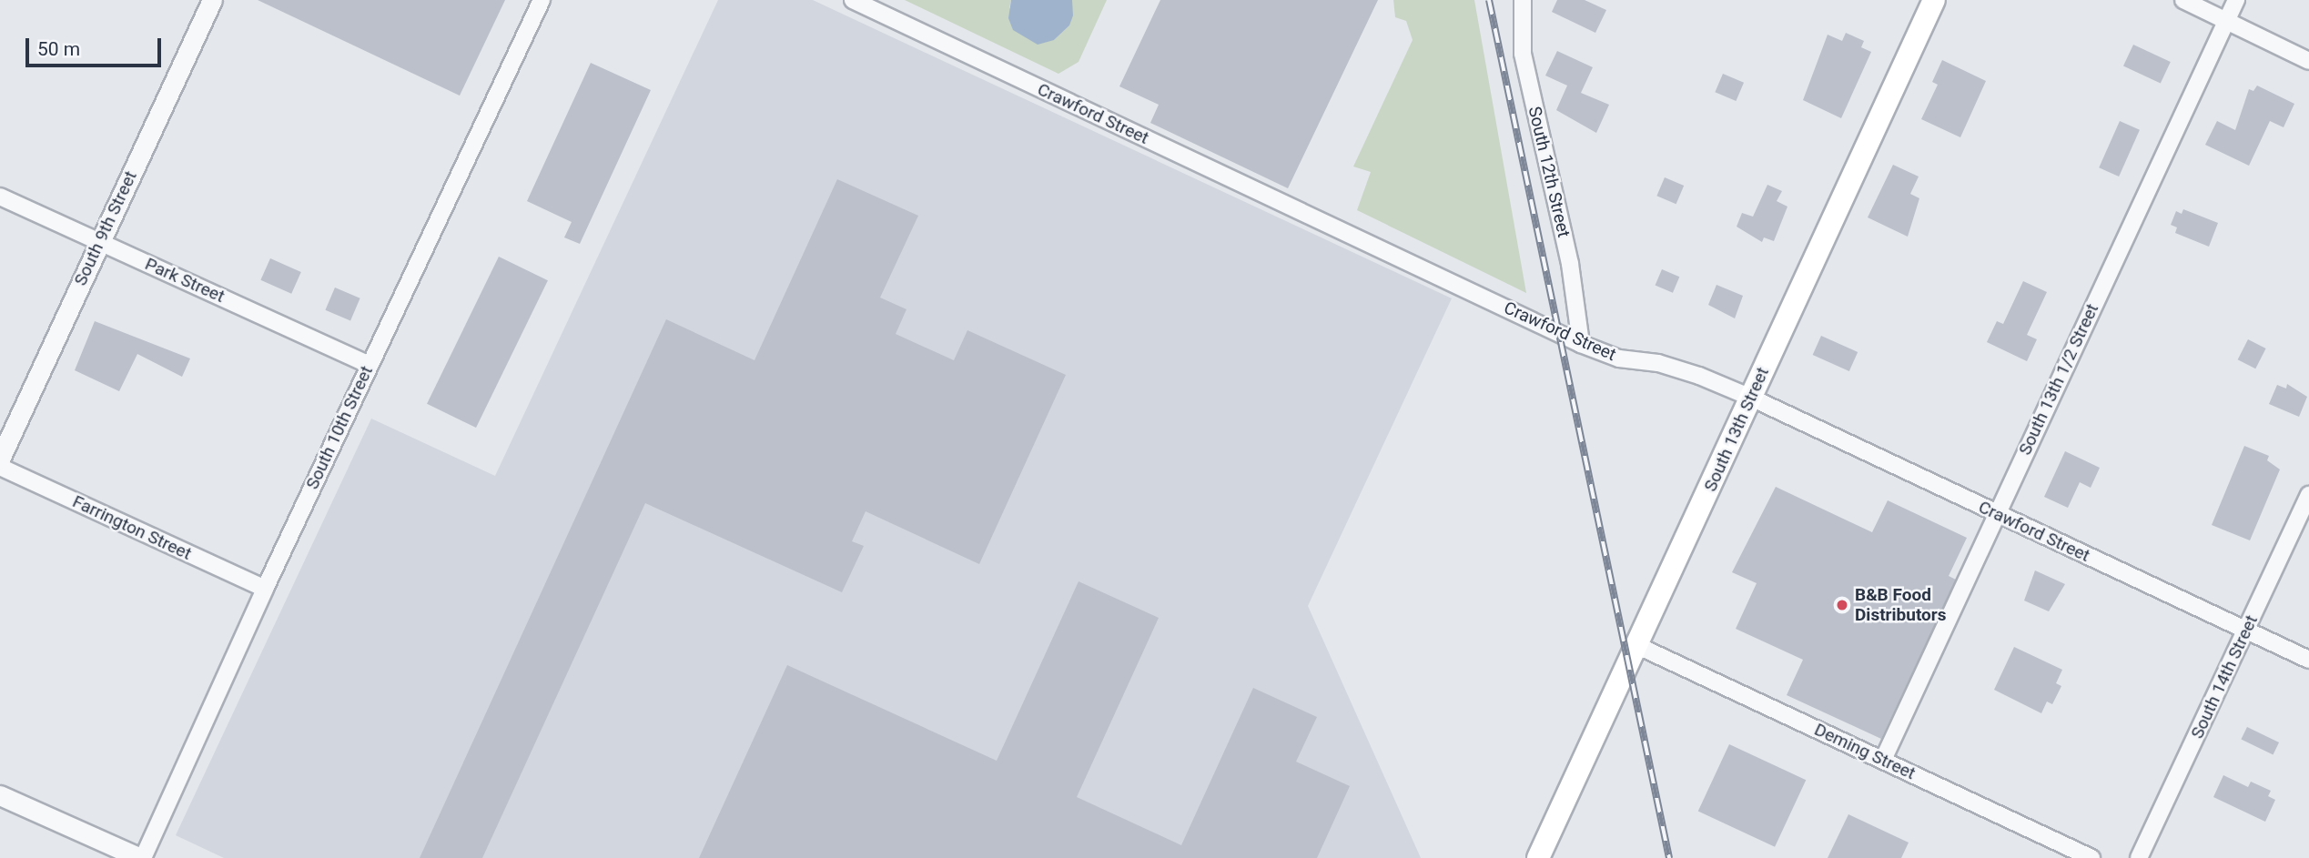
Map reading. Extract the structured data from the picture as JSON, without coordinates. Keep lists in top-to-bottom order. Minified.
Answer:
{"streets":{"main road":["South 13th Street"],"street":["Crawford Street","South 12th Street","South 9th Street","Park Street","South 13th 1/2 Street","South 10th Street","Farrington Street","South 14th Street","Deming Street"]},"crossings":[["Crawford Street","South 12th Street"],["Crawford Street","South 13th 1/2 Street"],["Crawford Street","South 13th Street"],["Crawford Street","South 14th Street"],["South 9th Street","Park Street"],["Park Street","South 10th Street"],["South 13th 1/2 Street","Deming Street"],["South 10th Street","Farrington Street"],["South 13th Street","Deming Street"]],"places":["B&B Food Distributors"],"scale_bar":"50 m"}
